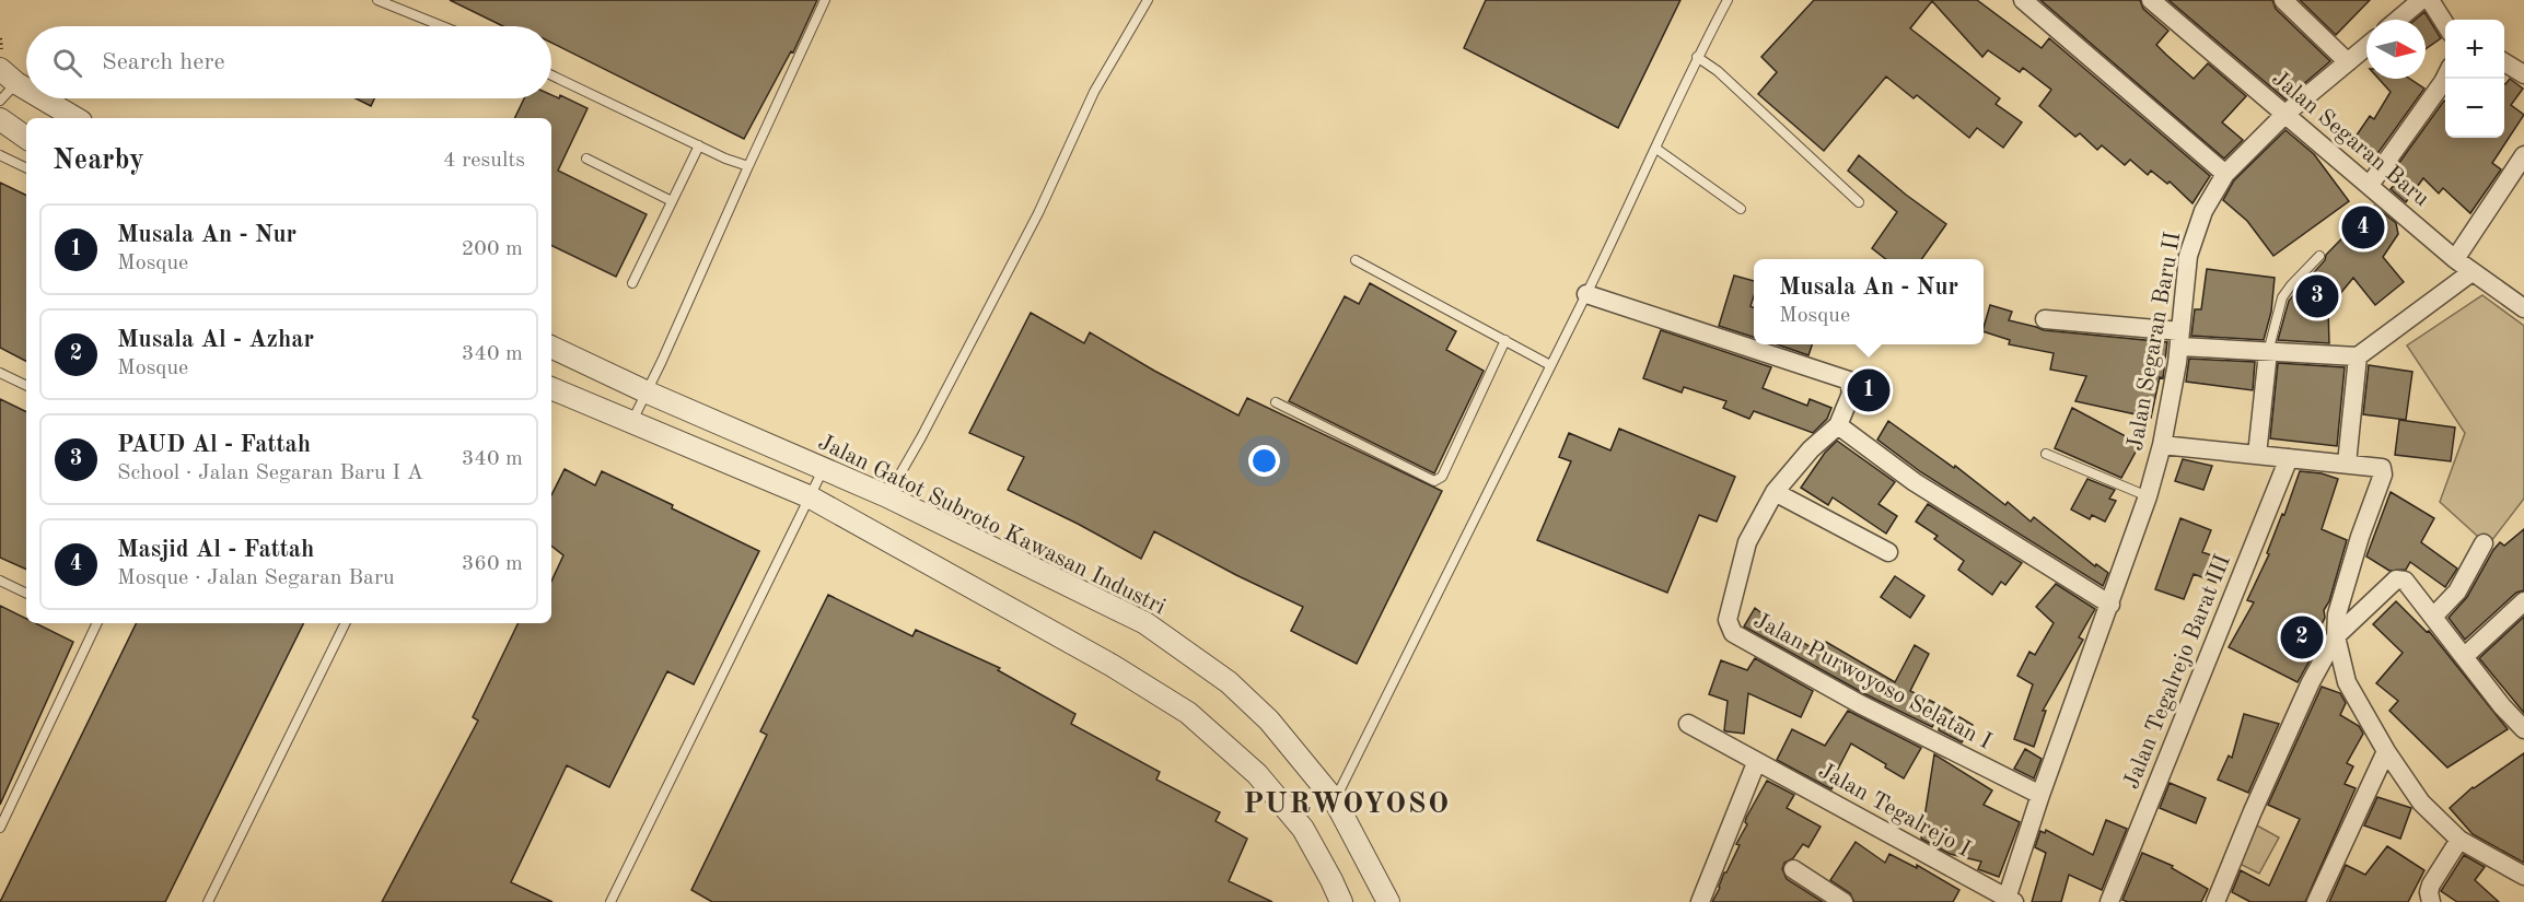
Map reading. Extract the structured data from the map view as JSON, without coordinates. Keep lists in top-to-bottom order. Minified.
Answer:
{"streets":{"street":["Jalan Segaran Baru","Jalan Segaran Baru II","Jalan Gatot Subroto Kawasan Industri","Jalan Tegalrejo Barat III","Jalan Purwoyoso Selatan I","Jalan Tegalrejo I"]},"crossings":[["Jalan Segaran Baru","Jalan Segaran Baru II"],["Jalan Segaran Baru II","Jalan Purwoyoso Selatan I"],["Jalan Segaran Baru II","Jalan Tegalrejo I"]],"districts":["PURWOYOSO"],"north":"right","page":{"map_buttons":["+","−"],"search":"Search here","heading":["Nearby","4 results"],"pins":["4","3","1","2"],"list":[{"mark":"1","name":"Musala An - Nur","note":"Mosque","value":"200 m"},{"mark":"2","name":"Musala Al - Azhar","note":"Mosque","value":"340 m"},{"mark":"3","name":"PAUD Al - Fattah","note":"School · Jalan Segaran Baru I A","value":"340 m"},{"mark":"4","name":"Masjid Al - Fattah","note":"Mosque · Jalan Segaran Baru","value":"360 m"}],"popup":["Musala An - Nur","Mosque"]}}
